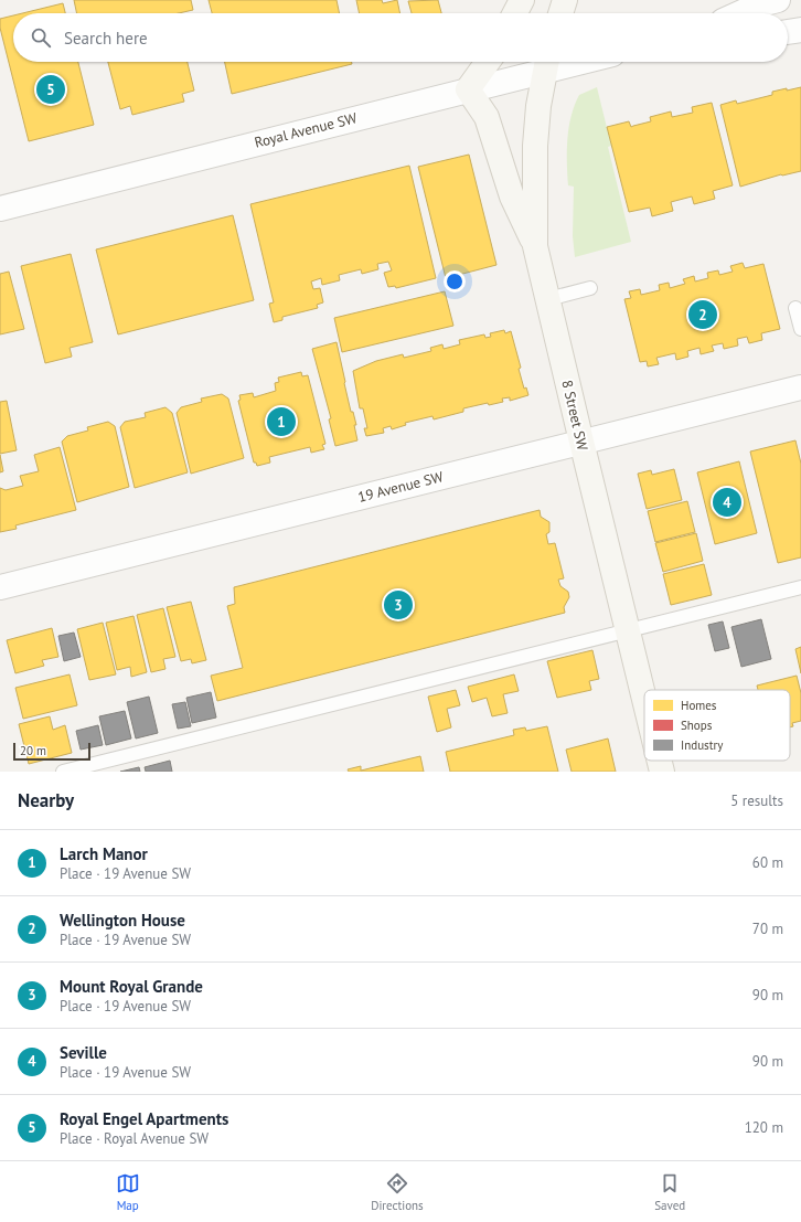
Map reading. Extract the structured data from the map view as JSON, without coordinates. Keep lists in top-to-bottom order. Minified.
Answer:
{"streets":{"street":["Royal Avenue SW","8 Street SW","19 Avenue SW"]},"crossings":[["Royal Avenue SW","8 Street SW"],["8 Street SW","19 Avenue SW"]],"legend":["Homes","Shops","Industry"],"scale_bar":"20 m","page":{"search":"Search here","pins":["5","2","1","4","3"],"scale":"20 m","heading":["Nearby","5 results"],"list":[{"mark":"1","name":"Larch Manor","note":"Place · 19 Avenue SW","value":"60 m"},{"mark":"2","name":"Wellington House","note":"Place · 19 Avenue SW","value":"70 m"},{"mark":"3","name":"Mount Royal Grande","note":"Place · 19 Avenue SW","value":"90 m"},{"mark":"4","name":"Seville","note":"Place · 19 Avenue SW","value":"90 m"},{"mark":"5","name":"Royal Engel Apartments","note":"Place · Royal Avenue SW","value":"120 m"}],"nav":["Map","Directions","Saved"]}}
